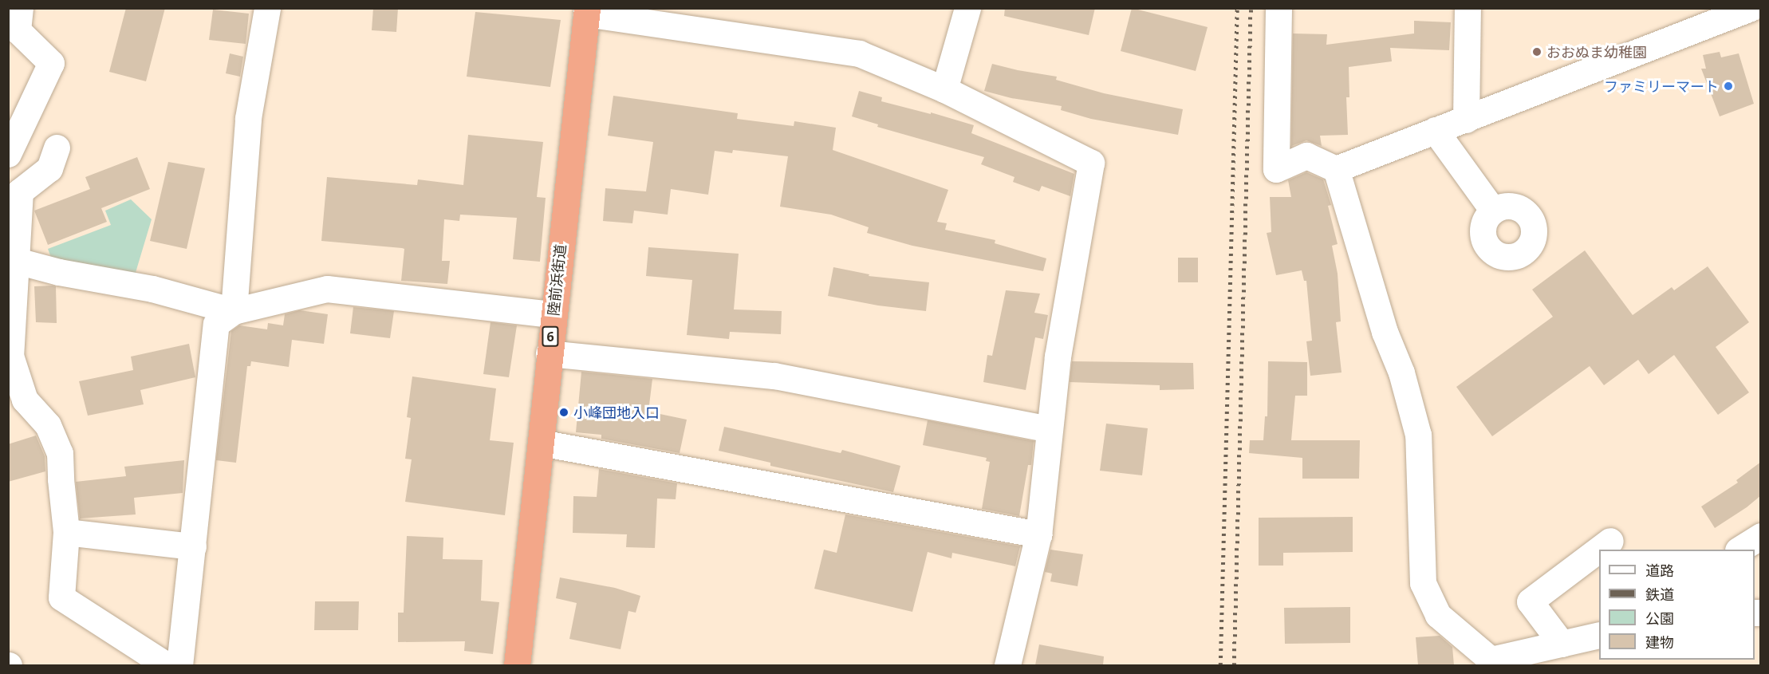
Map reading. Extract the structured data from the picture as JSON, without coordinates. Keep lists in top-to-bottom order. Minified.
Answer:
{"streets":{"highway":["陸前浜街道","6"]},"places":["おおぬま幼稚園","ファミリーマート","小峰団地入口"],"legend":["道路","鉄道","公園","建物"]}
